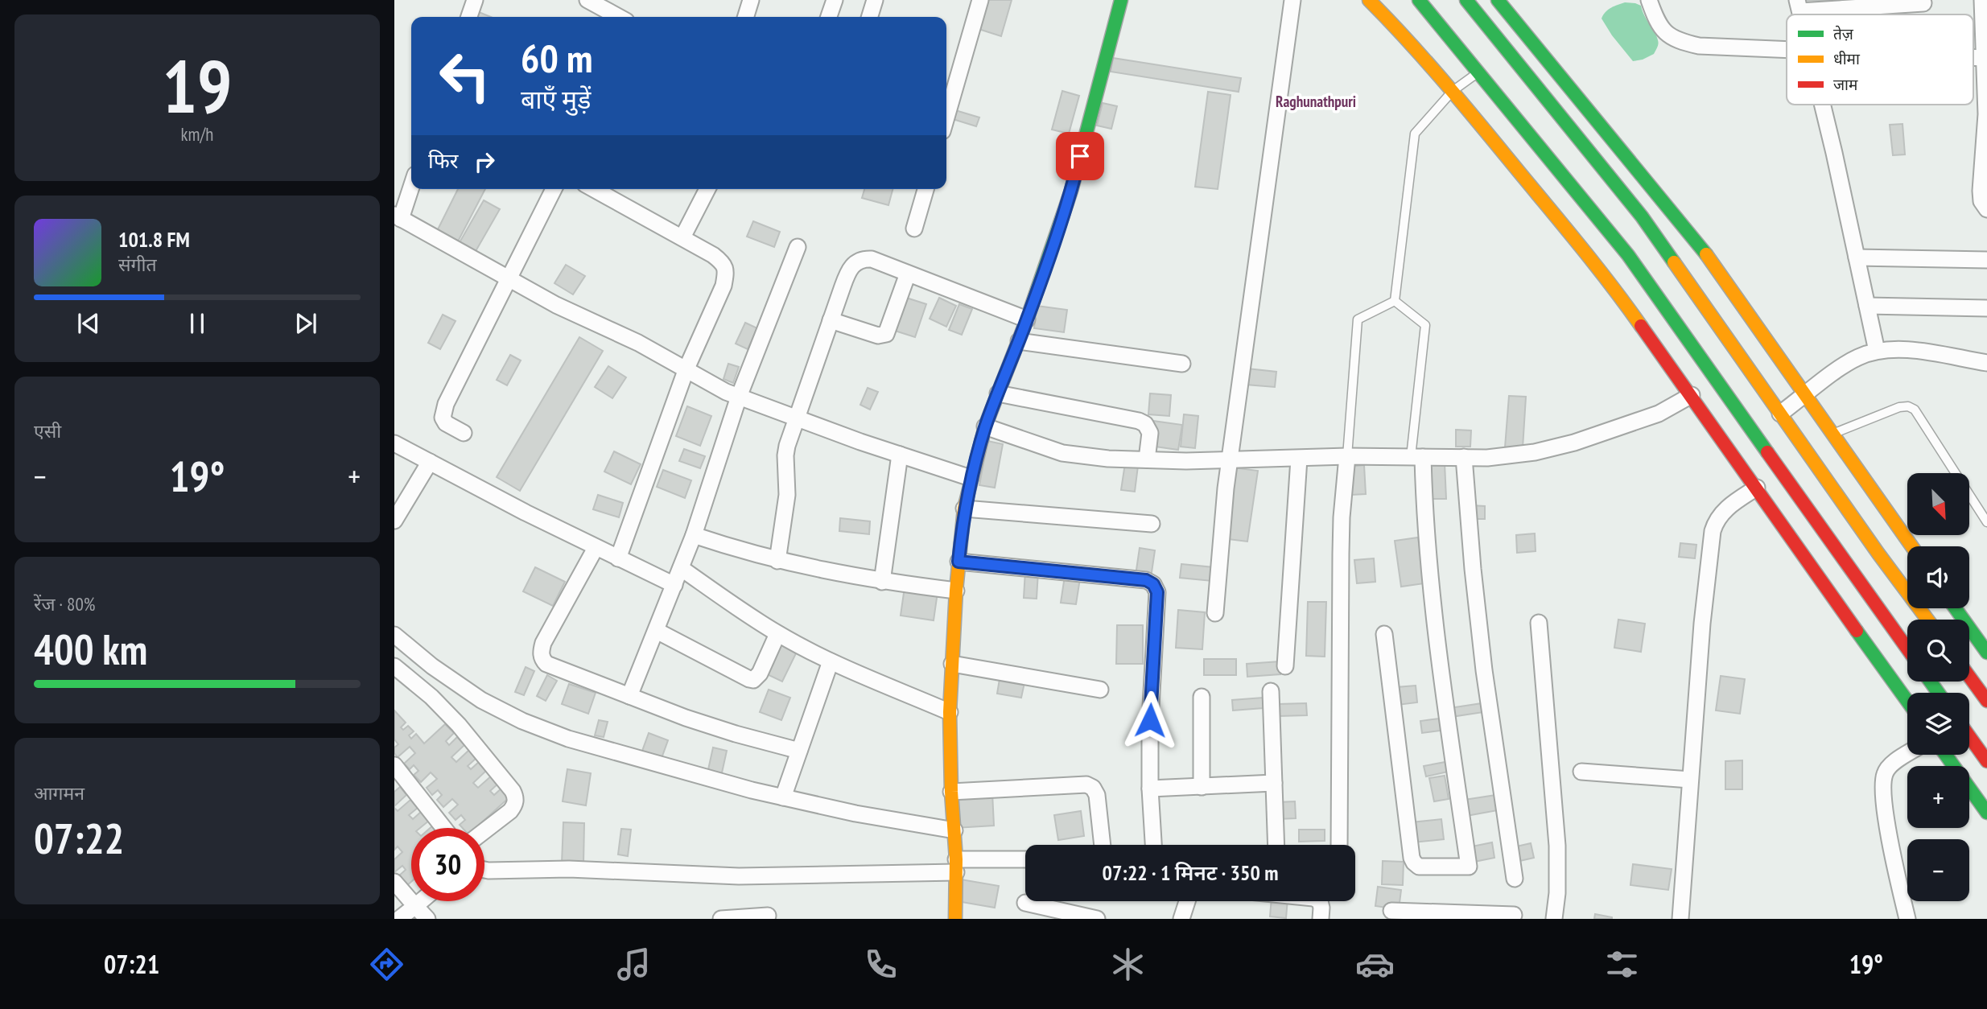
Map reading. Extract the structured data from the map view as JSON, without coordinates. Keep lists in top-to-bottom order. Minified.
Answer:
{"districts":["Raghunathpuri"],"legend":["तेज़","धीमा","जाम"],"north":"bottom right","page":{"tile":[["19","km/h"],"एसी",["रेंज · 80%","400 km"],["आगमन","07:22"]],"turn":["60 m","बाएँ मुड़ें"],"then":"फिर","song":["101.8 FM","संगीत"],"heat":["−","19°","+"],"map_buttons":["+","−"],"limit":"30","trip":"07:22 · 1 मिनट · 350 m","tabs":["07:21","19°"]}}
